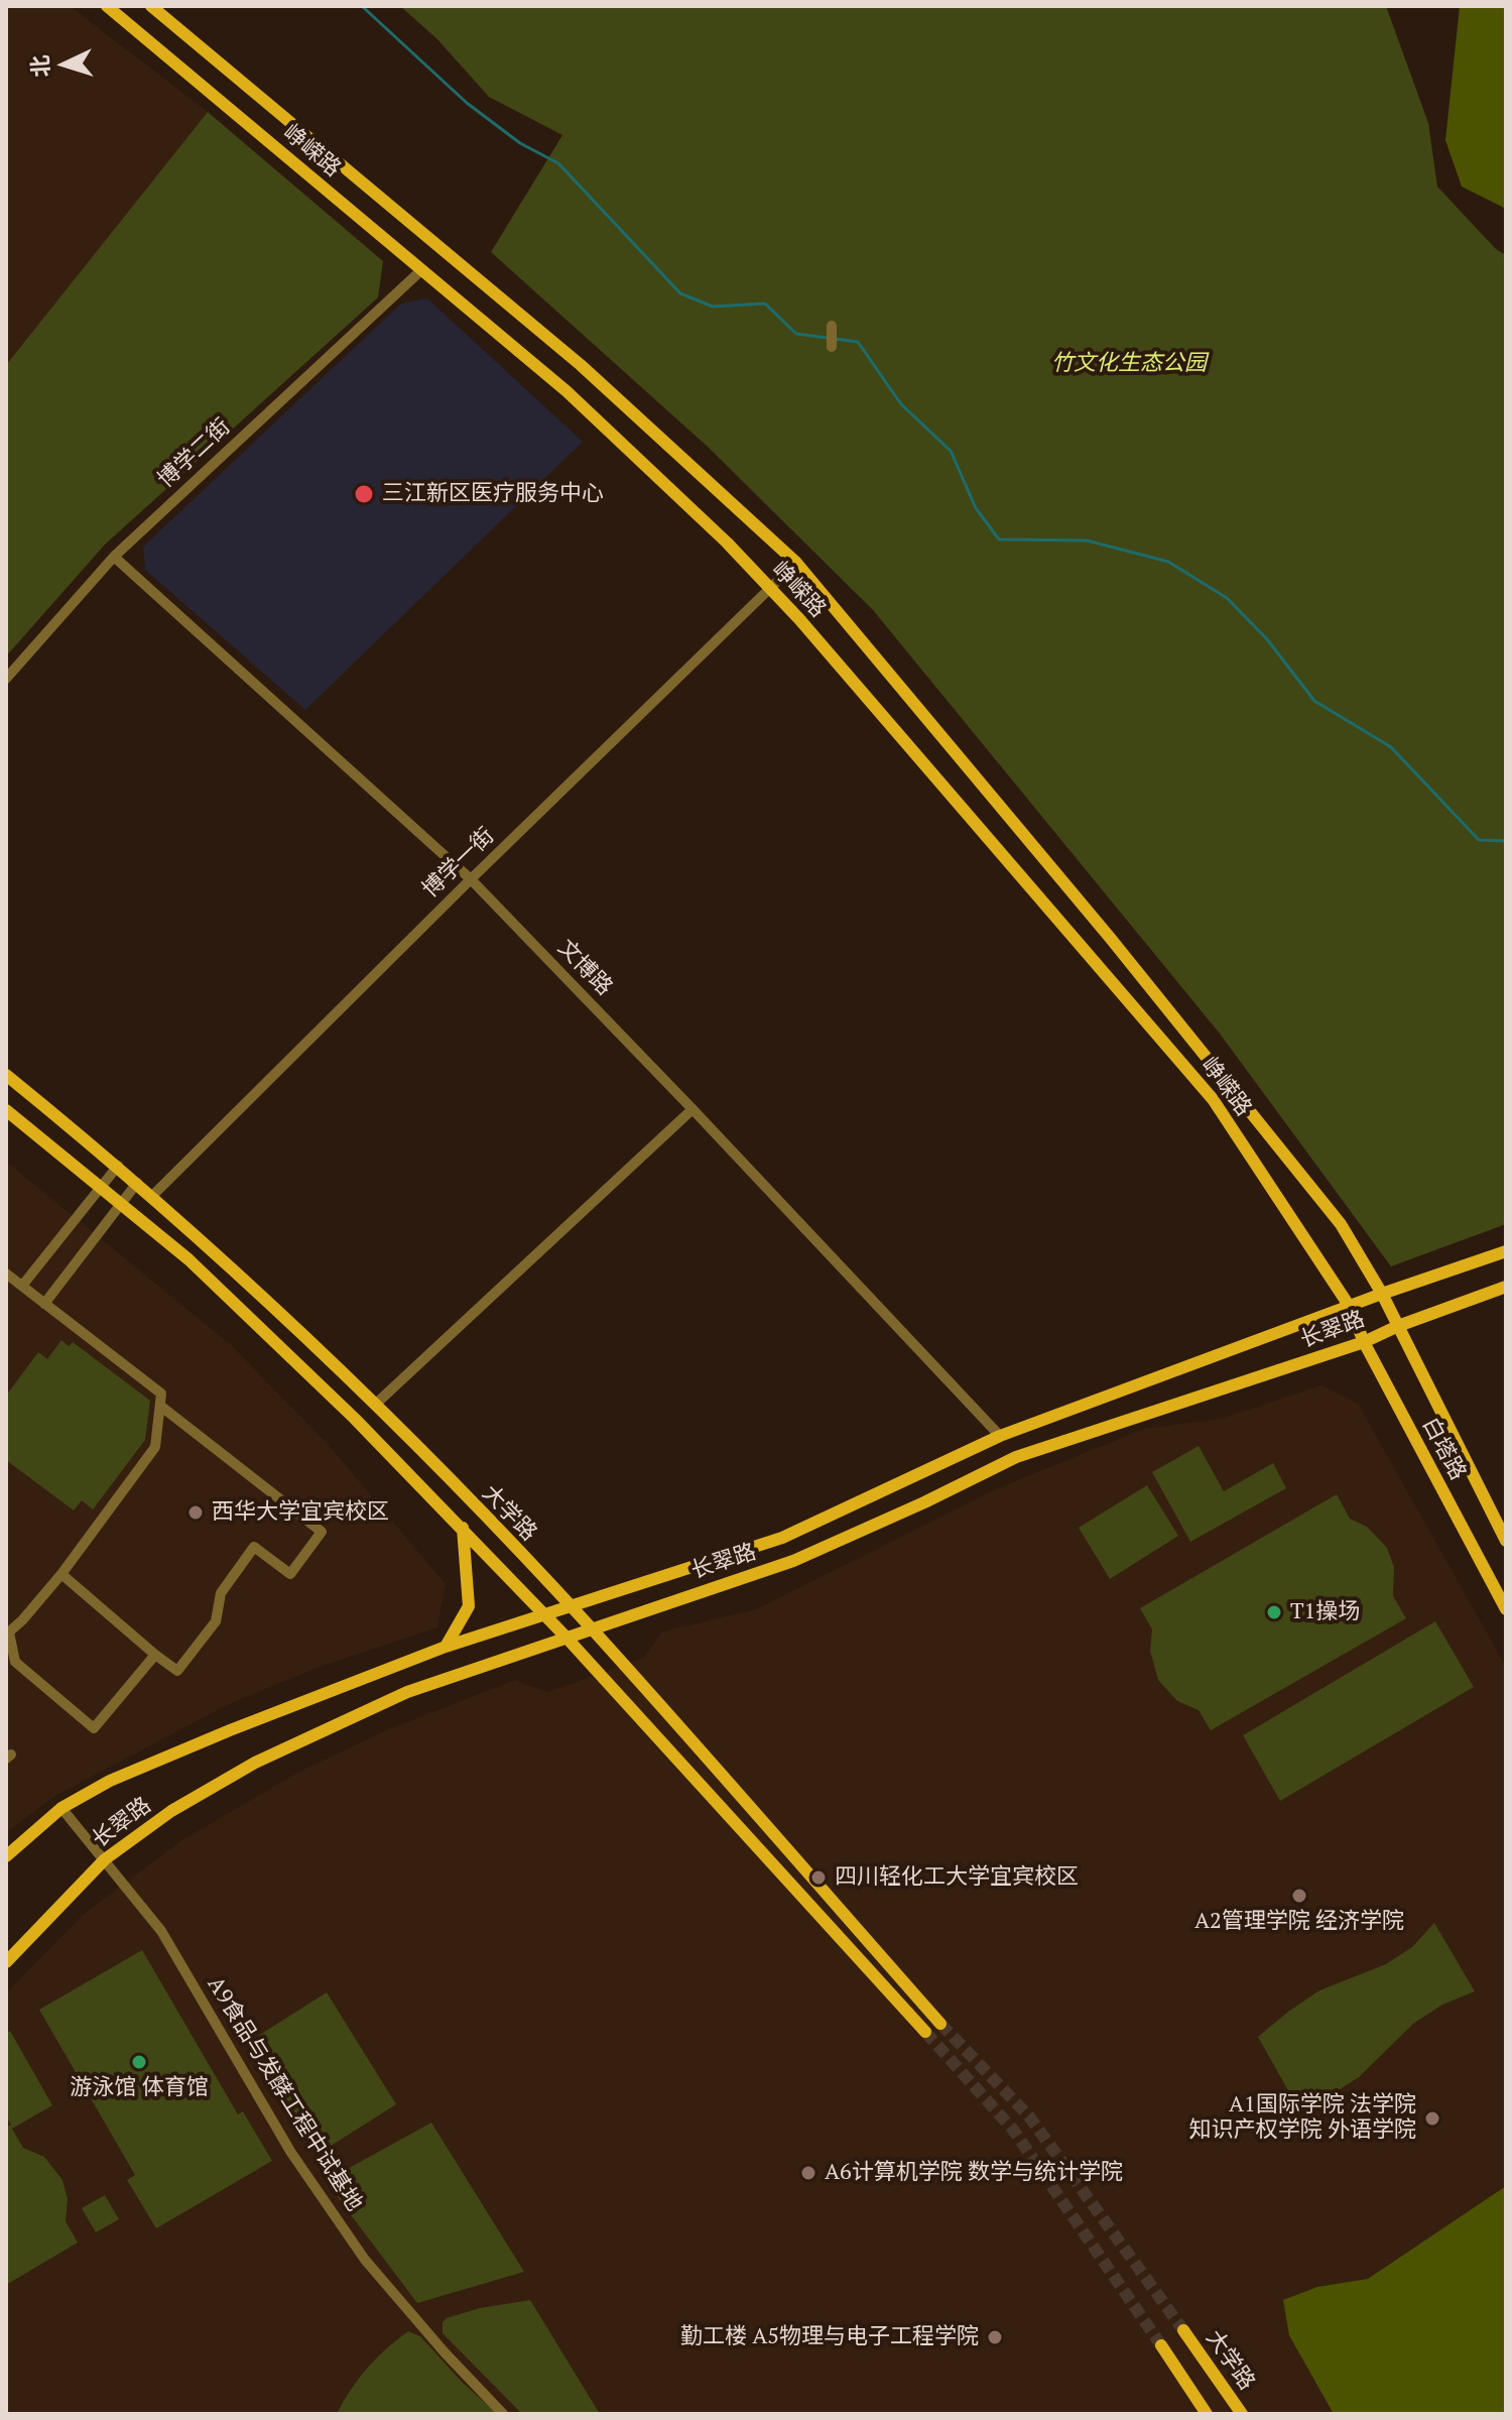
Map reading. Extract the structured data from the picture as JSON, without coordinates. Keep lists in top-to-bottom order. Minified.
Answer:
{"streets":{"main road":["峥嵘路","长翠路","白塔路","大学路"],"street":["博学二街","博学一街","文博路","A9食品与发酵工程中试基地"]},"crossings":[["峥嵘路","博学二街"],["峥嵘路","博学一街"],["峥嵘路","长翠路"],["峥嵘路","白塔路"],["博学二街","文博路"],["博学一街","文博路"],["博学一街","大学路"],["文博路","长翠路"],["长翠路","白塔路"],["长翠路","大学路"],["长翠路","A9食品与发酵工程中试基地"]],"parks":["竹文化生态公园"],"places":["三江新区医疗服务中心","西华大学宜宾校区","T1操场","四川轻化工大学宜宾校区","A2管理学院 经济学院","游泳馆 体育馆","A1国际学院 法学院 知识产权学院 外语学院","A6计算机学院 数学与统计学院","勤工楼 A5物理与电子工程学院"],"north":"left"}
